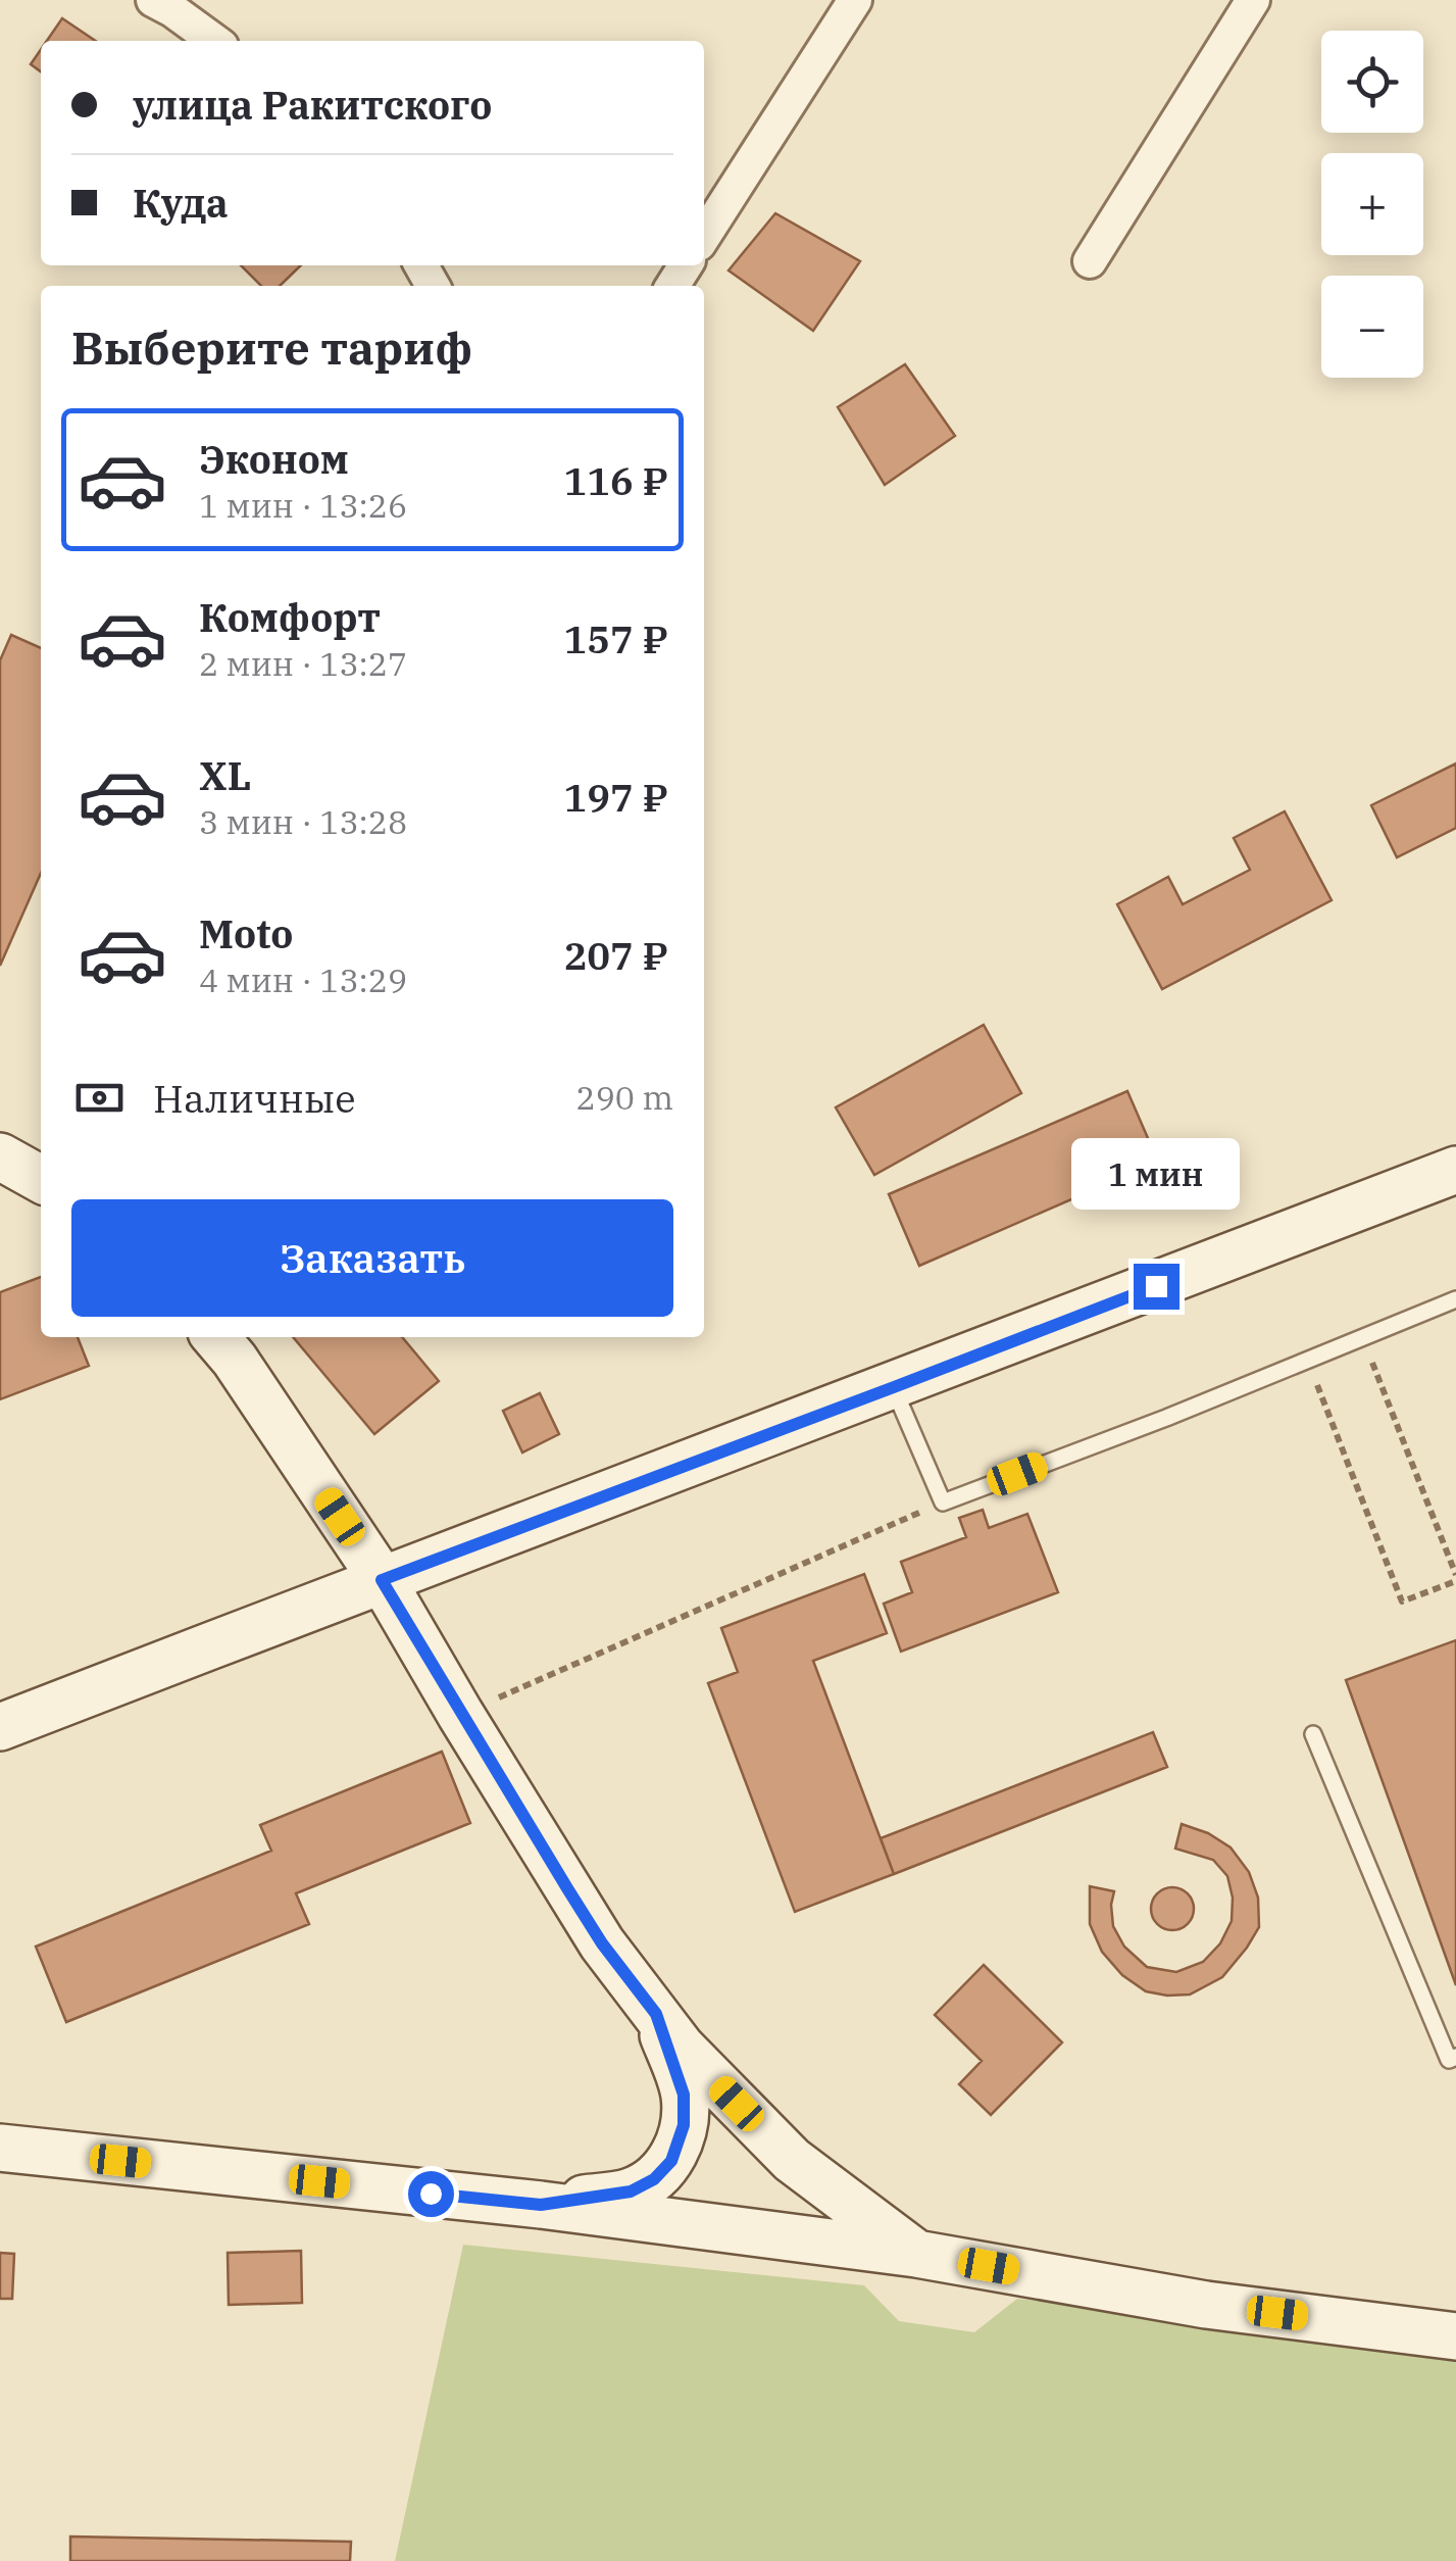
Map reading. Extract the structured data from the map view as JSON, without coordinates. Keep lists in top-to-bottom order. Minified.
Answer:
{"page":{"map_buttons":["+","−"],"banner":["улица Ракитского","Куда"],"heading":"Выберите тариф","list":[{"name":"Эконом","note":"1 мин · 13:26","value":"116 ₽"},{"name":"Комфорт","note":"2 мин · 13:27","value":"157 ₽"},{"name":"XL","note":"3 мин · 13:28","value":"197 ₽"},{"name":"Moto","note":"4 мин · 13:29","value":"207 ₽"}],"pay":["Наличные","290 m"],"bubble":"1 мин","buttons":"Заказать"}}
